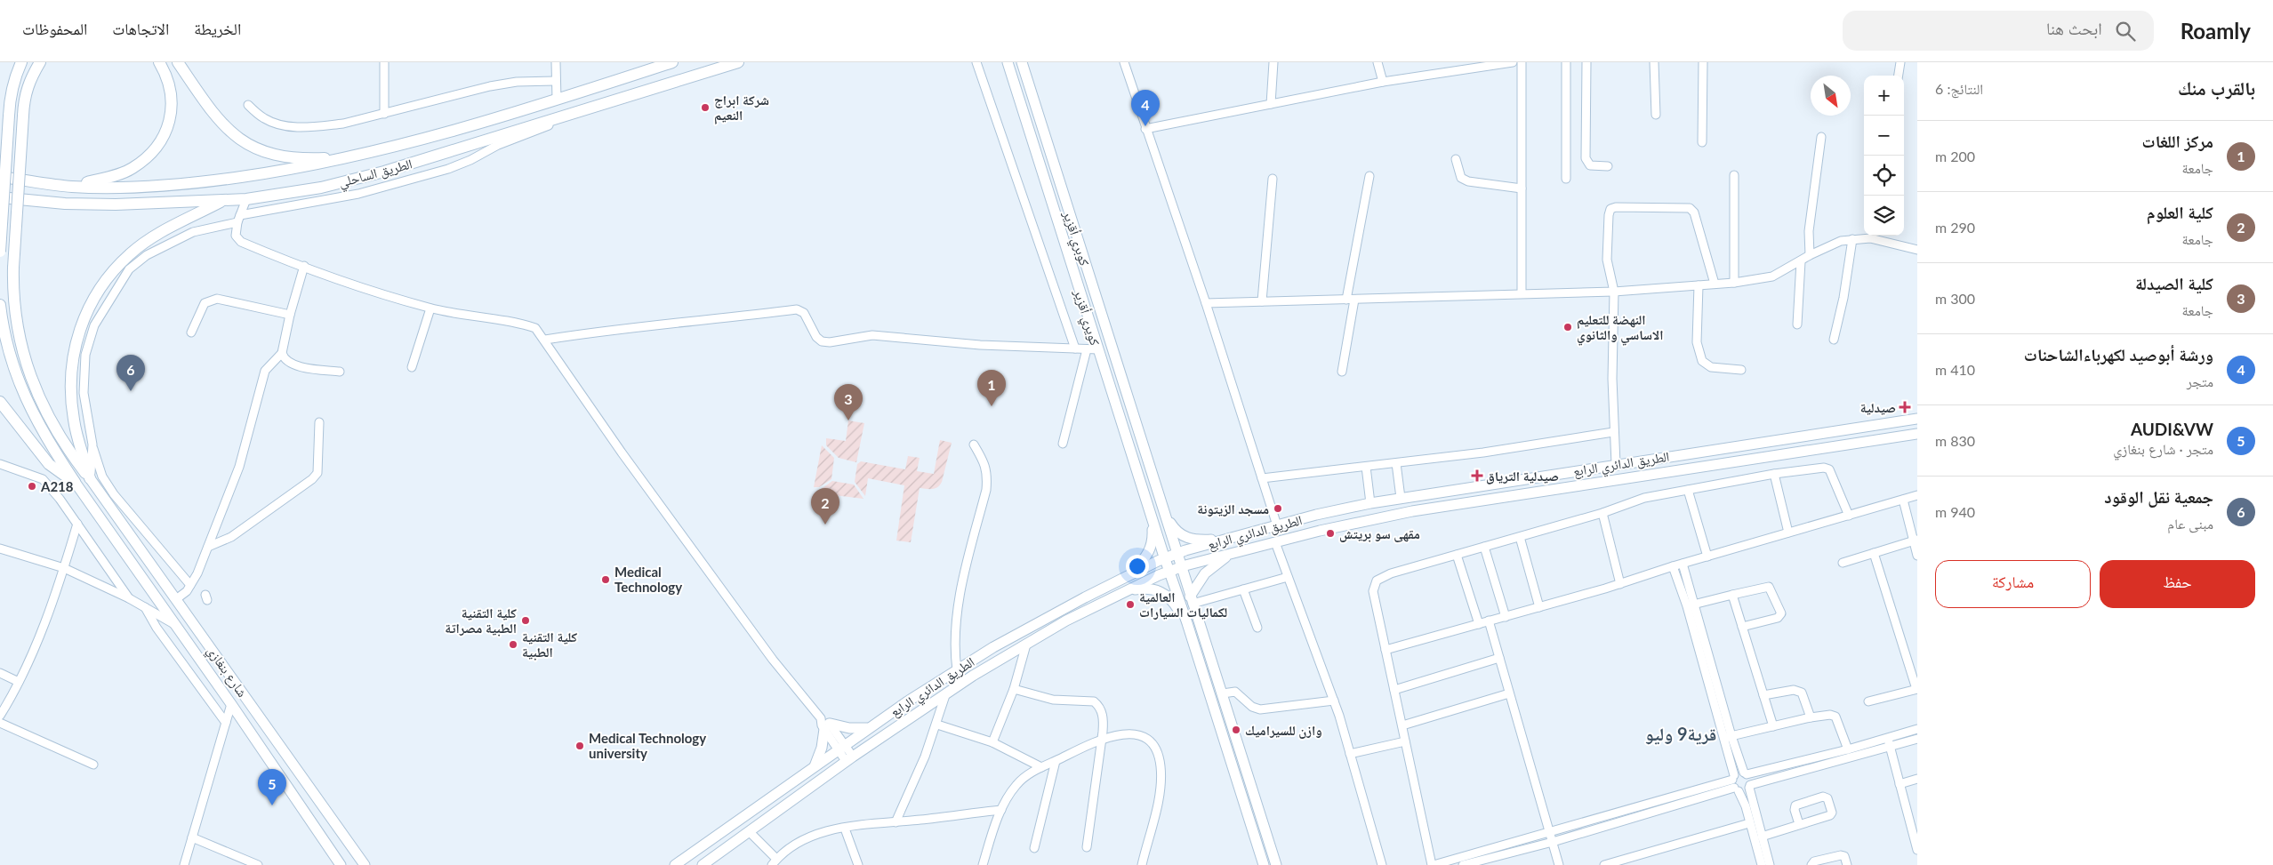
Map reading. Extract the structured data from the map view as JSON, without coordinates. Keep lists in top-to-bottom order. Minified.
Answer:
{"streets":{"highway":["الطريق الساحلي"],"main road":["كوبري أقزير","كويري أقزير","الطريق الدائري الرابع","شارع بنغازي"]},"crossings":[["كوبري أقزير","الطريق الدائري الرابع"],["كويري أقزير","الطريق الدائري الرابع"]],"districts":["قرية9 وليو"],"places":{"other":["شركة ابراج النعيم","النهضة للتعليم الاساسي والثانوي","A218","مسجد الزيتونة","مقهى سو بريتش","Medical Technology","العالمية لكماليات السيارات","كلية التقنية الطبية مصراتة","كلية التقنية الطبية","وازن للسيراميك","Medical Technology university"],"health":["صيدلية","صيدلية الترياق"]},"north":"bottom right","page":{"header":"Roamly","search":"ابحث هنا","nav":["الخريطة","الاتجاهات","المحفوظات"],"heading":["بالقرب منك","النتائج: 6"],"map_buttons":["+","−"],"pins":["4","6","1","3","2","5"],"list":[{"mark":"1","name":"مركز اللغات","note":"جامعة","value":"200 m"},{"mark":"2","name":"كلية العلوم","note":"جامعة","value":"290 m"},{"mark":"3","name":"كلية الصيدلة","note":"جامعة","value":"300 m"},{"mark":"4","name":"ورشة أبوصيد لكهرباءالشاحنات","note":"متجر","value":"410 m"},{"mark":"5","name":"AUDI&VW","note":"متجر · شارع بنغازي","value":"830 m"},{"mark":"6","name":"جمعية نقل الوقود","note":"مبنى عام","value":"940 m"}],"buttons":["حفظ","مشاركة"]}}
